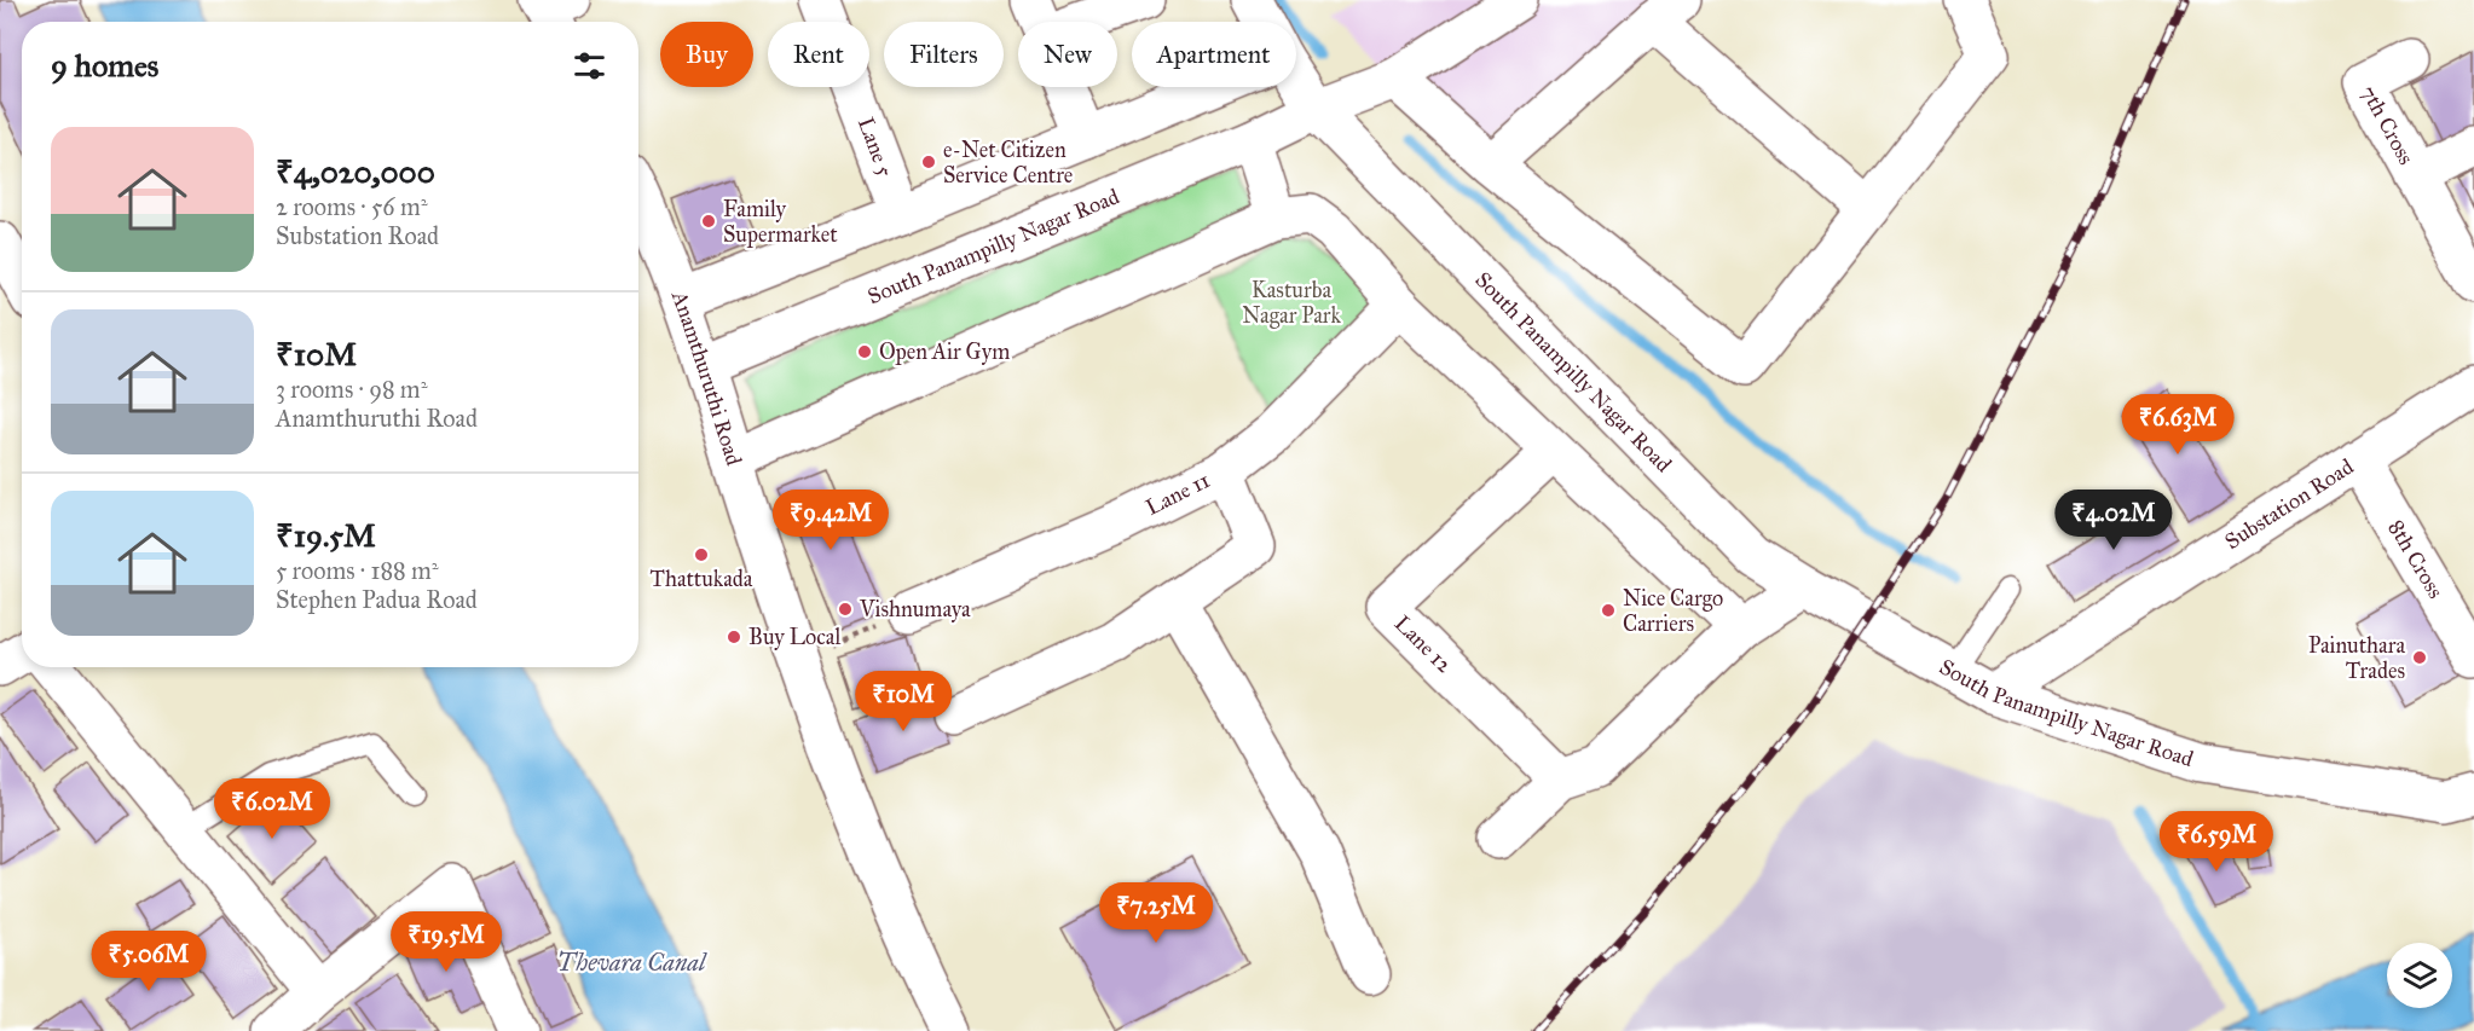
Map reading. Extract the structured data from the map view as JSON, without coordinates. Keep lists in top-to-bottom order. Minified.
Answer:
{"streets":{"street":["7th Cross","Lane 5","South Panampilly Nagar Road","Anamthuruthi Road","Lane 11","Substation Road","8th Cross","Lane 12"]},"crossings":[["South Panampilly Nagar Road","Anamthuruthi Road"],["South Panampilly Nagar Road","Substation Road"],["Substation Road","8th Cross"]],"water":["Thevara Canal"],"parks":["Kasturba Nagar Park"],"places":["e-Net Citizen Service Centre","Family Supermarket","Open Air Gym","Thattukada","Vishnumaya","Nice Cargo Carriers","Buy Local","Painuthara Trades"],"page":{"chip":["Buy","Rent","Filters","New","Apartment"],"heading":"9 homes","list":[{"name":"₹4,020,000","note":"2 rooms · 56 m² · Substation Road"},{"name":"₹10M","note":"3 rooms · 98 m² · Anamthuruthi Road"},{"name":"₹19.5M","note":"5 rooms · 188 m² · Stephen Padua Road"}],"price":["₹6.63M","₹9.42M","₹4.02M","₹10M","₹6.02M","₹6.59M","₹7.25M","₹19.5M","₹5.06M"]}}
